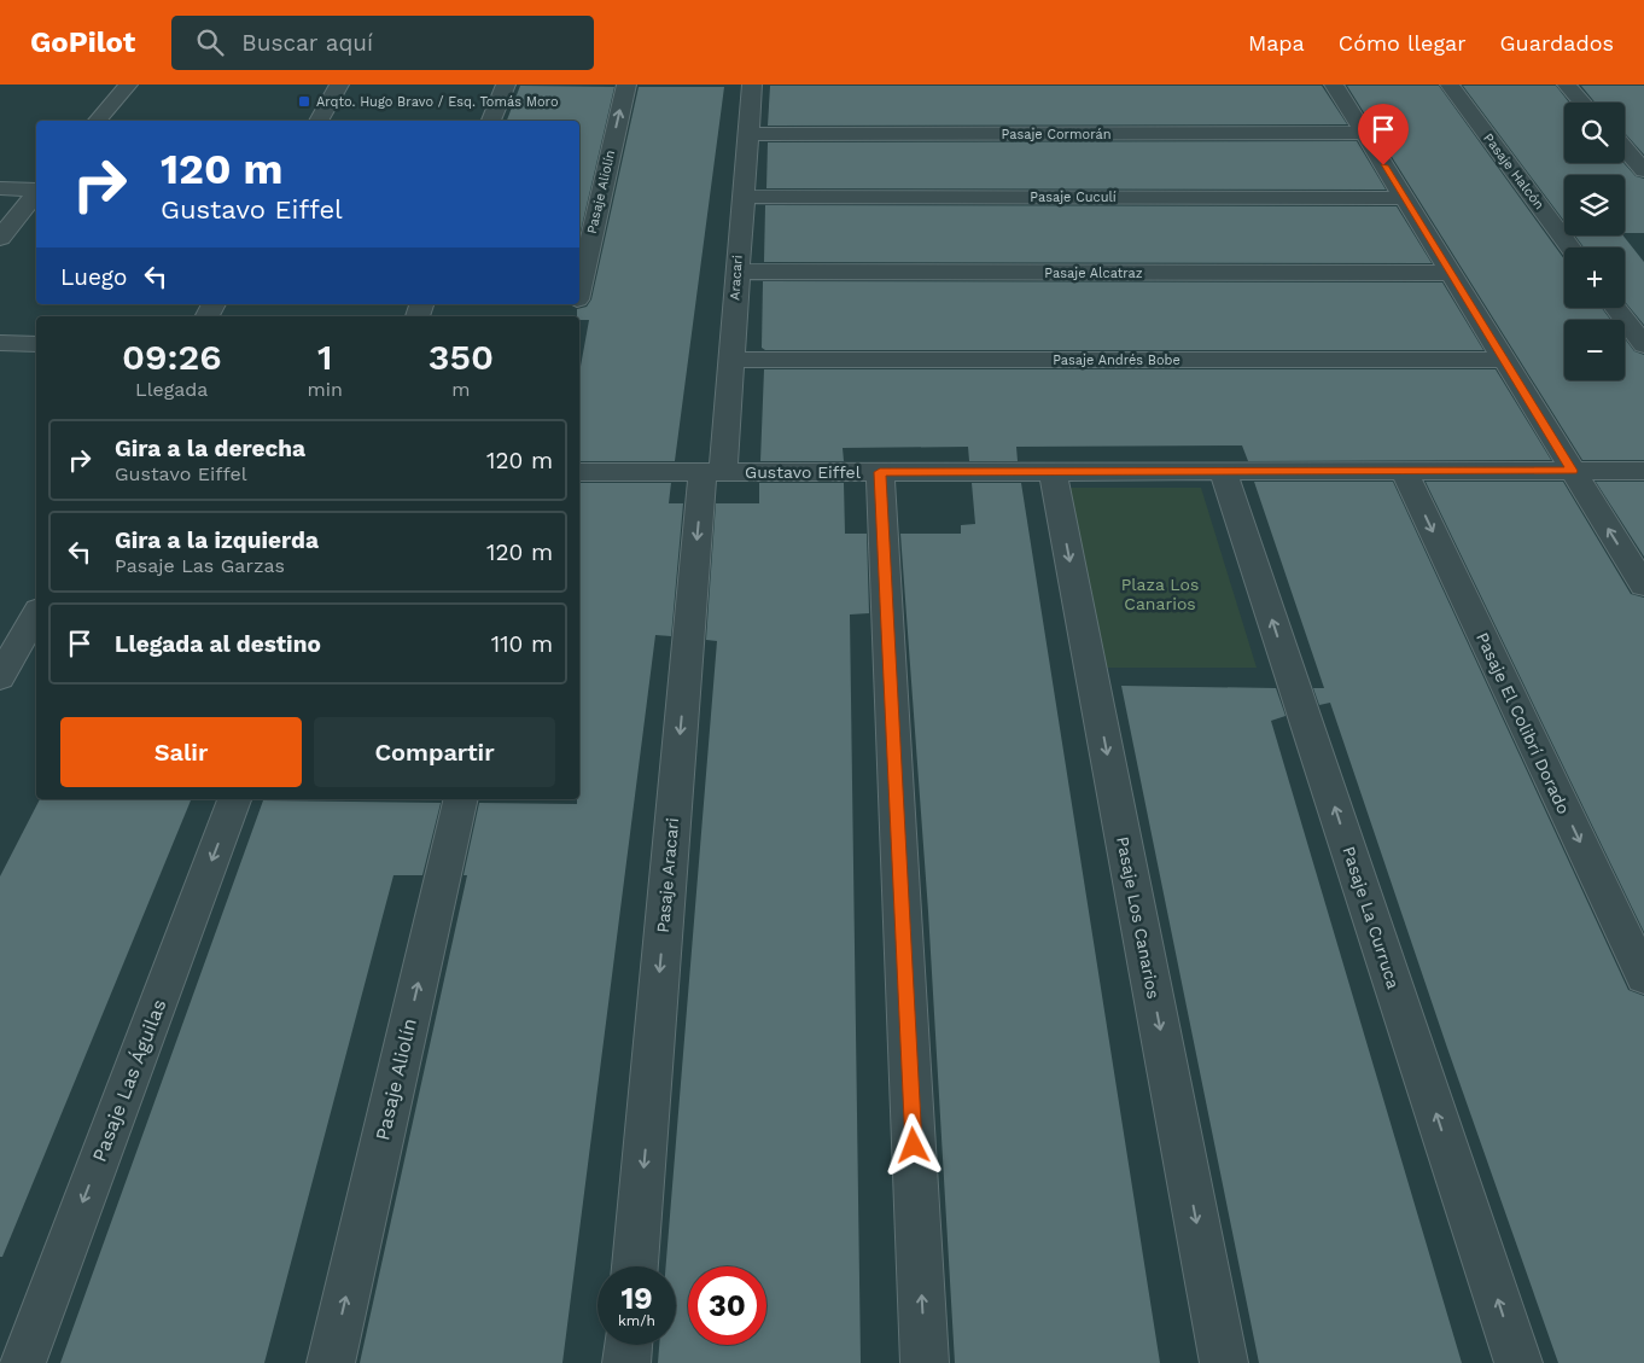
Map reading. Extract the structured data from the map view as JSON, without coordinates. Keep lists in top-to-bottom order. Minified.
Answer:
{"streets":{"street":["Pasaje Cormorán","Pasaje Halcón","Pasaje Aliolín","Pasaje Cuculí","Pasaje Alcatraz","Aracari","Pasaje Andrés Bobe","Gustavo Eiffel","Pasaje El Colibrí Dorado","Pasaje Aracari","Pasaje Los Canarios","Pasaje La Curruca","Pasaje Las Águilas"]},"crossings":[["Pasaje Cormorán","Aracari"],["Pasaje Cuculí","Aracari"],["Pasaje Alcatraz","Aracari"],["Aracari","Pasaje Andrés Bobe"],["Aracari","Gustavo Eiffel"],["Aracari","Pasaje Aracari"],["Gustavo Eiffel","Pasaje El Colibrí Dorado"],["Gustavo Eiffel","Pasaje Aracari"],["Gustavo Eiffel","Pasaje Los Canarios"],["Gustavo Eiffel","Pasaje La Curruca"]],"one_way":["Pasaje Aliolín","Pasaje La Curruca","Pasaje Las Águilas"],"parks":["Plaza Los Canarios"],"places":{"transit":["Arqto. Hugo Bravo / Esq. Tomás Moro"]},"page":{"header":"GoPilot","search":"Buscar aquí","nav":["Mapa","Cómo llegar","Guardados"],"map_buttons":["+","−"],"turn":["120 m","Gustavo Eiffel"],"then":"Luego","eta":["09:26","Llegada","1","min","350","m"],"list":[{"name":"Gira a la derecha","note":"Gustavo Eiffel","value":"120 m"},{"name":"Gira a la izquierda","note":"Pasaje Las Garzas","value":"120 m"},{"name":"Llegada al destino","value":"110 m"}],"buttons":["Salir","Compartir"],"speed":"19 km/h","limit":"30"}}
